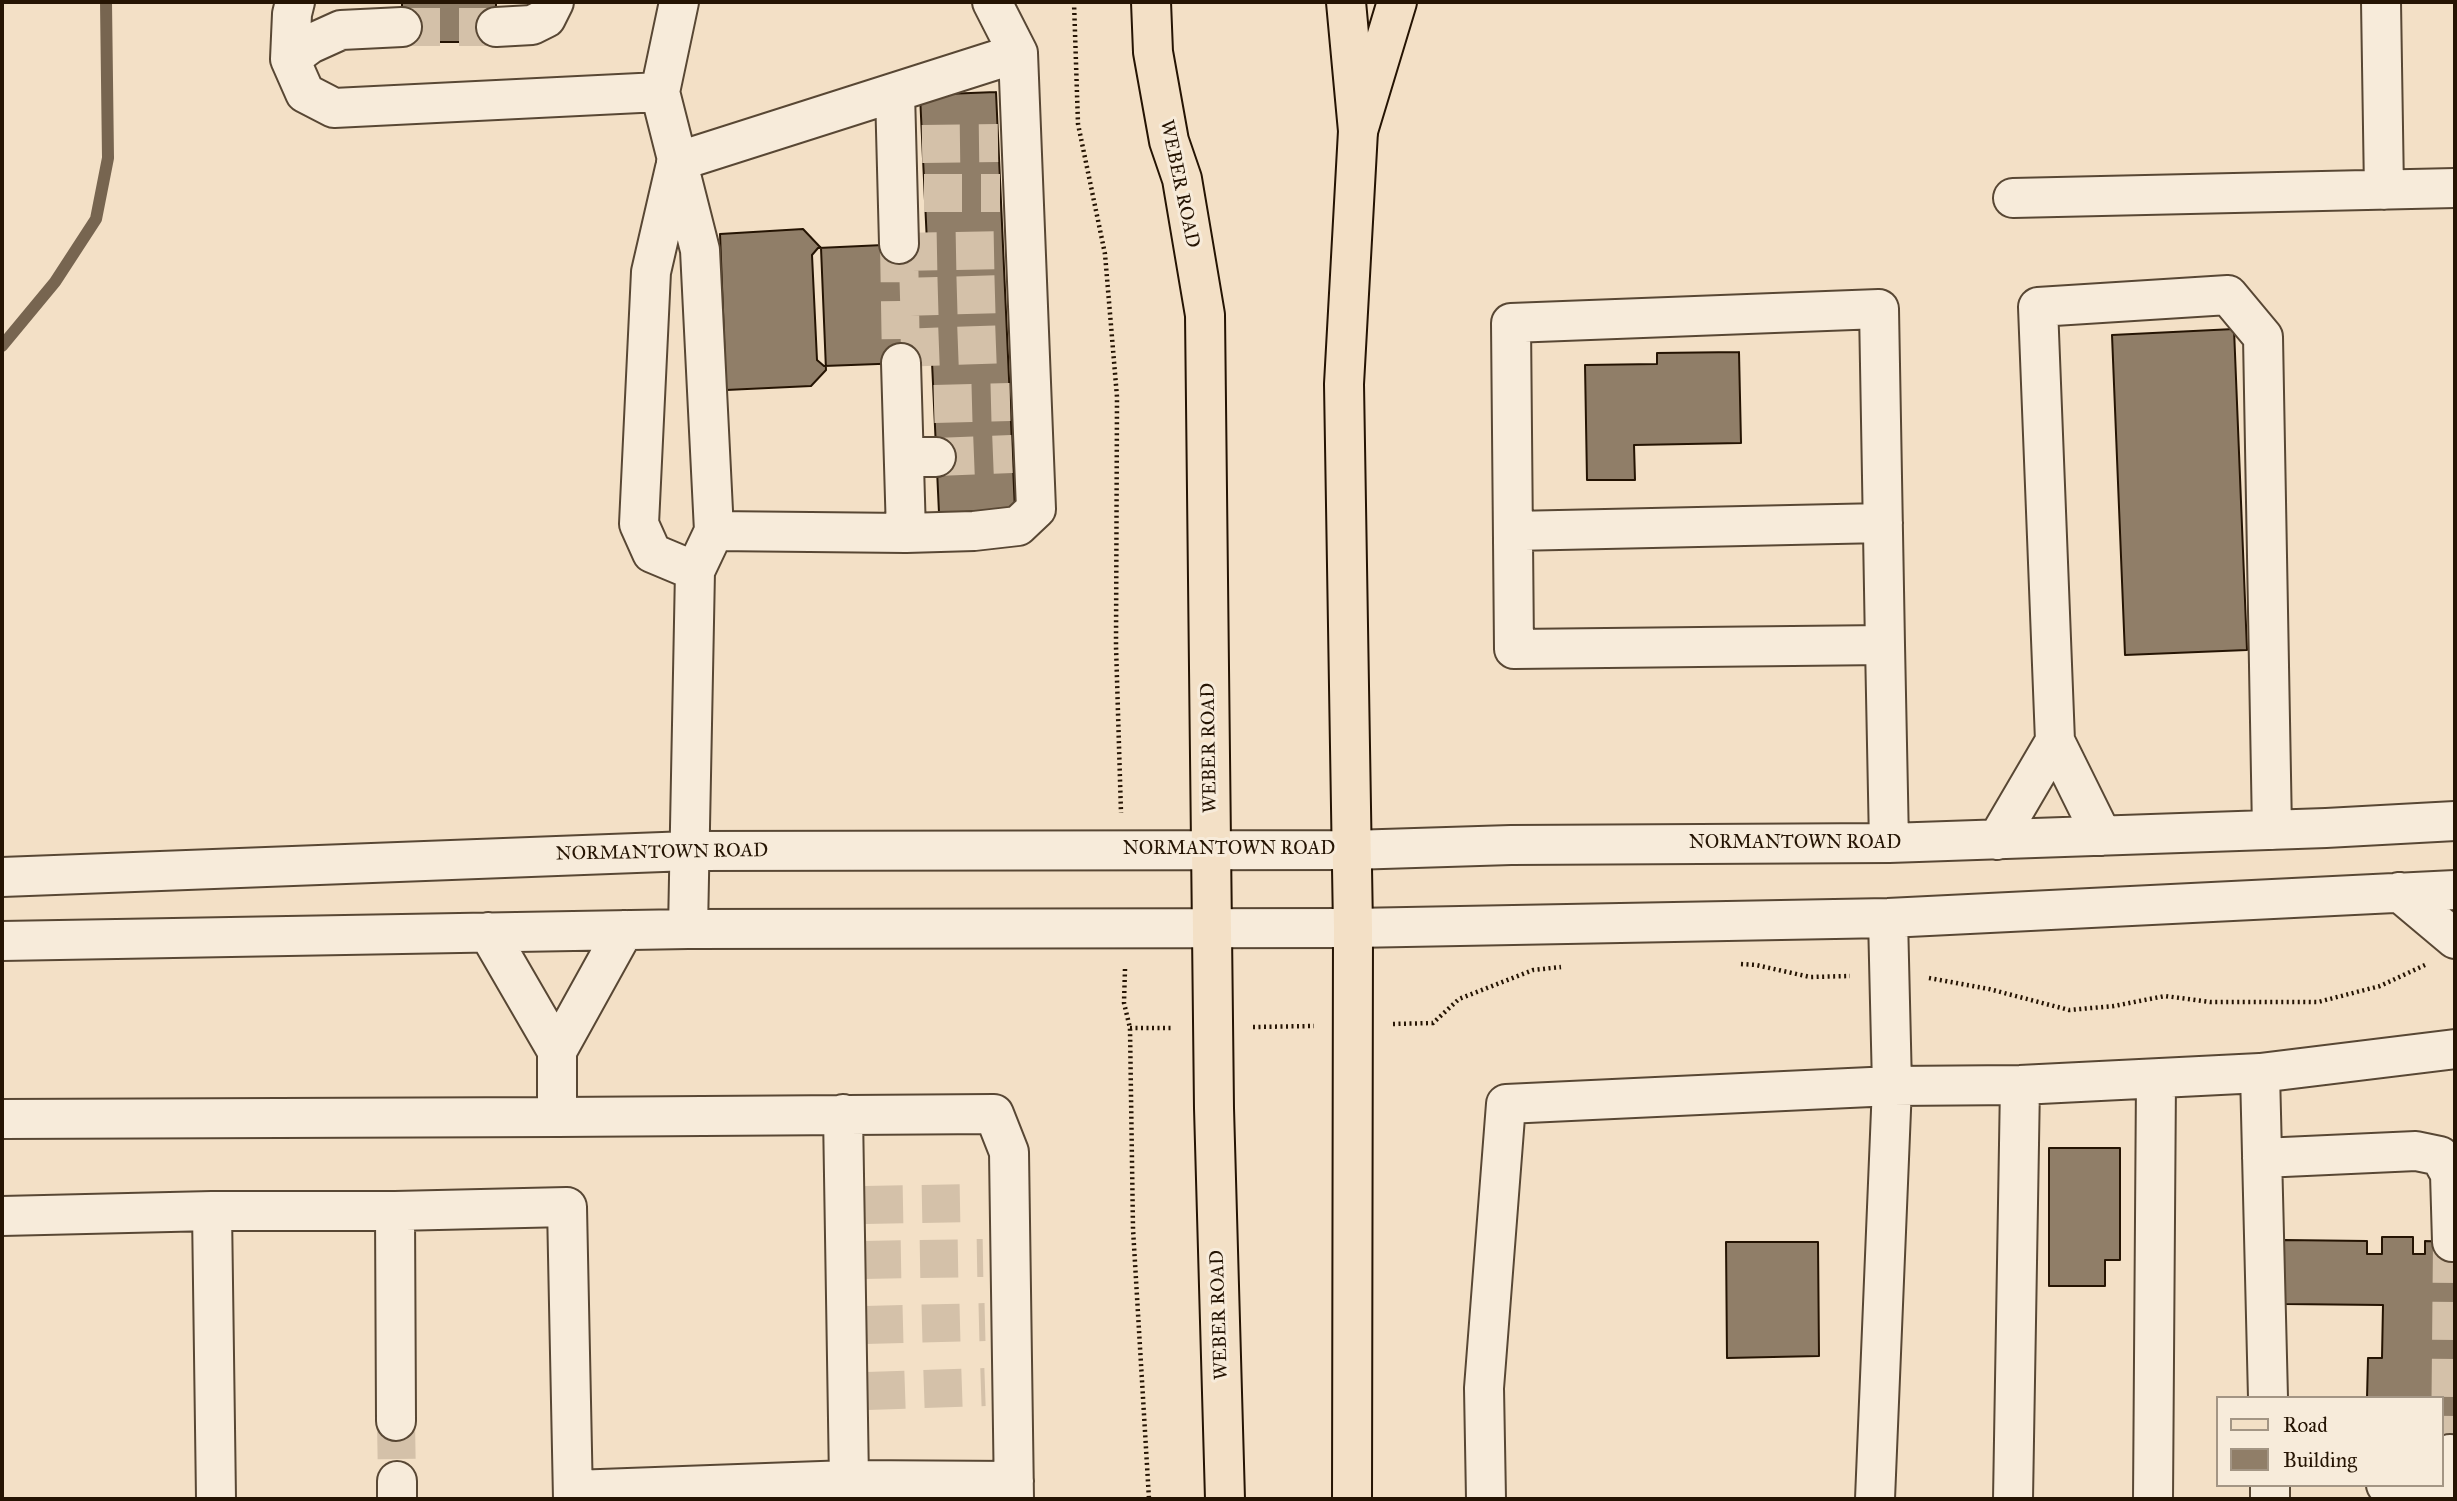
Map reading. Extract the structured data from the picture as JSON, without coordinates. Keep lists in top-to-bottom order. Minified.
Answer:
{"streets":{"main road":["WEBER ROAD"],"street":["NORMANTOWN ROAD"]},"crossings":[["WEBER ROAD","NORMANTOWN ROAD"]],"legend":["Road","Building"]}
